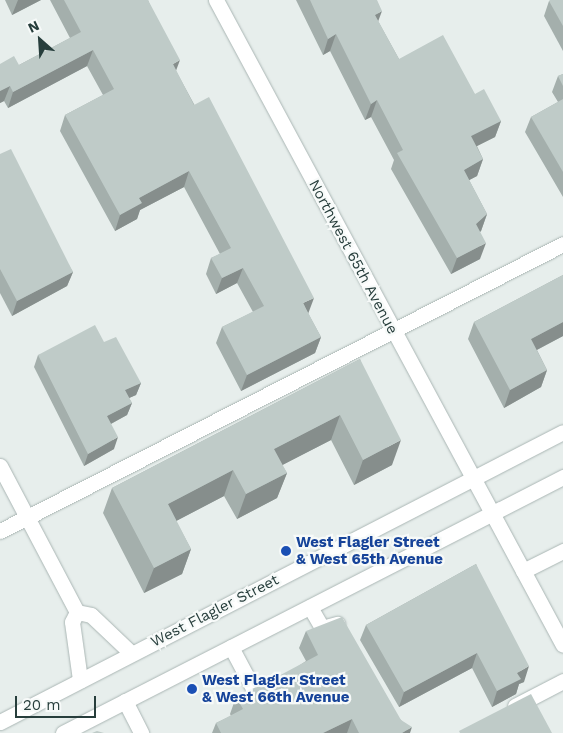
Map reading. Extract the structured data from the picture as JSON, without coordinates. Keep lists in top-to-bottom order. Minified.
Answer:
{"streets":{"main road":["Northwest 65th Avenue","West Flagler Street"]},"crossings":[["Northwest 65th Avenue","West Flagler Street"]],"places":["West Flagler Street & West 65th Avenue","West Flagler Street & West 66th Avenue"],"scale_bar":"20 m","north":"top left"}
